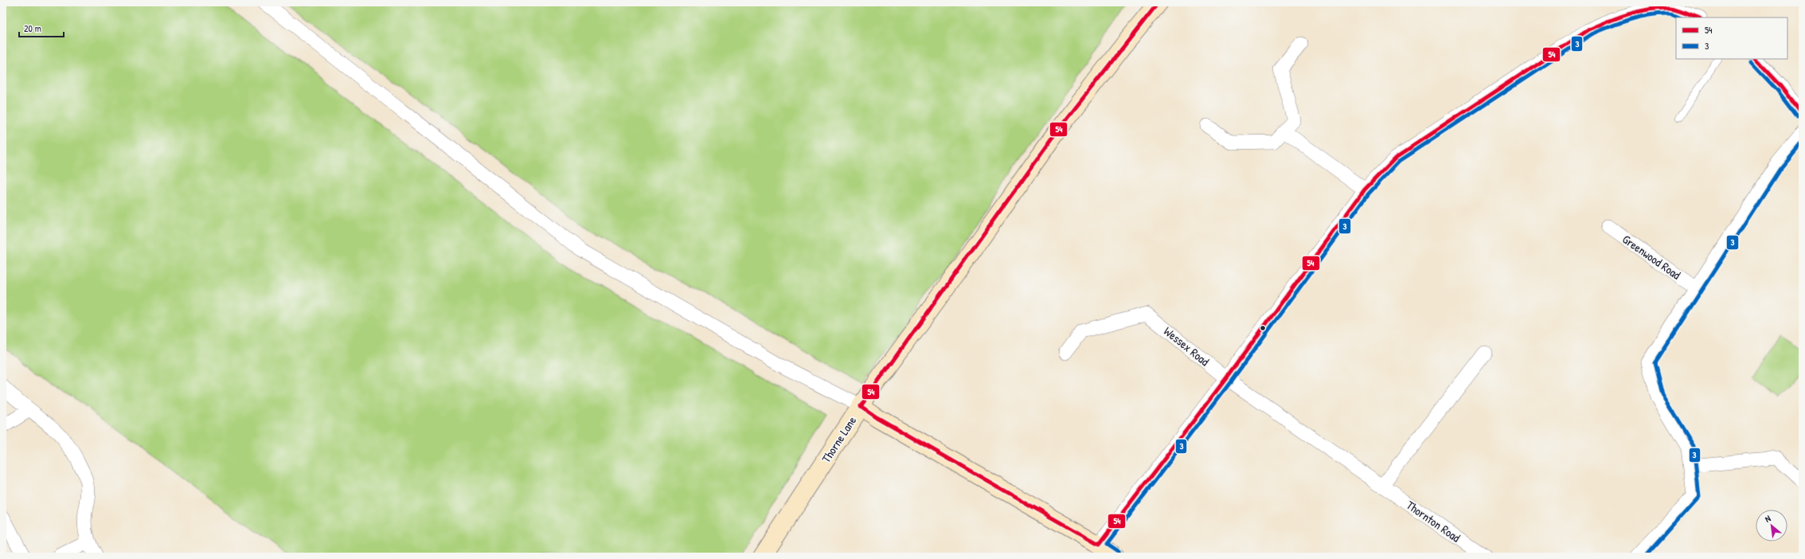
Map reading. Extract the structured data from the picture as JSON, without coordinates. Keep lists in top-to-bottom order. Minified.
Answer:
{"streets":{"street":["Greenwood Road","Wessex Road","Thorne Lane","Thornton Road"]},"crossings":[["Wessex Road","Thornton Road"]],"lines":["transit line 54","transit line 3"],"legend":["54","3"],"scale_bar":"20 m","north":"top left"}
